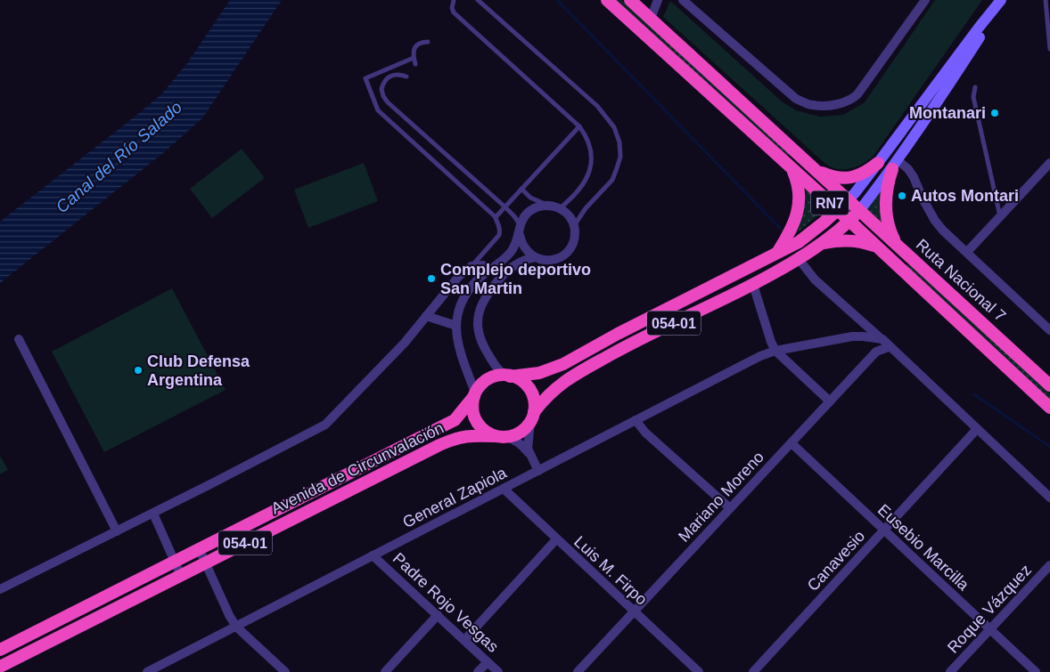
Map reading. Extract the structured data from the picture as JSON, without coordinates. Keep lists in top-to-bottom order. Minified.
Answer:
{"streets":{"highway":["RN7","Ruta Nacional 7","054-01","Avenida de Circunvalación"],"street":["Mariano Moreno","General Zapiola","Eusebio Marcilla","Canavesio","Luis M. Firpo","Padre Rojo Vesgas","Roque Vázquez"]},"crossings":[["RN7","Ruta Nacional 7"],["RN7","054-01"],["RN7","Avenida de Circunvalación"],["Ruta Nacional 7","054-01"],["Ruta Nacional 7","Avenida de Circunvalación"],["054-01","Avenida de Circunvalación"],["Mariano Moreno","Eusebio Marcilla"],["Mariano Moreno","Luis M. Firpo"],["General Zapiola","Luis M. Firpo"],["General Zapiola","Padre Rojo Vesgas"],["Eusebio Marcilla","Canavesio"],["Eusebio Marcilla","Roque Vázquez"]],"water":["Canal del Río Salado"],"places":["Montanari","Autos Montari","Complejo deportivo San Martin","Club Defensa Argentina"]}
